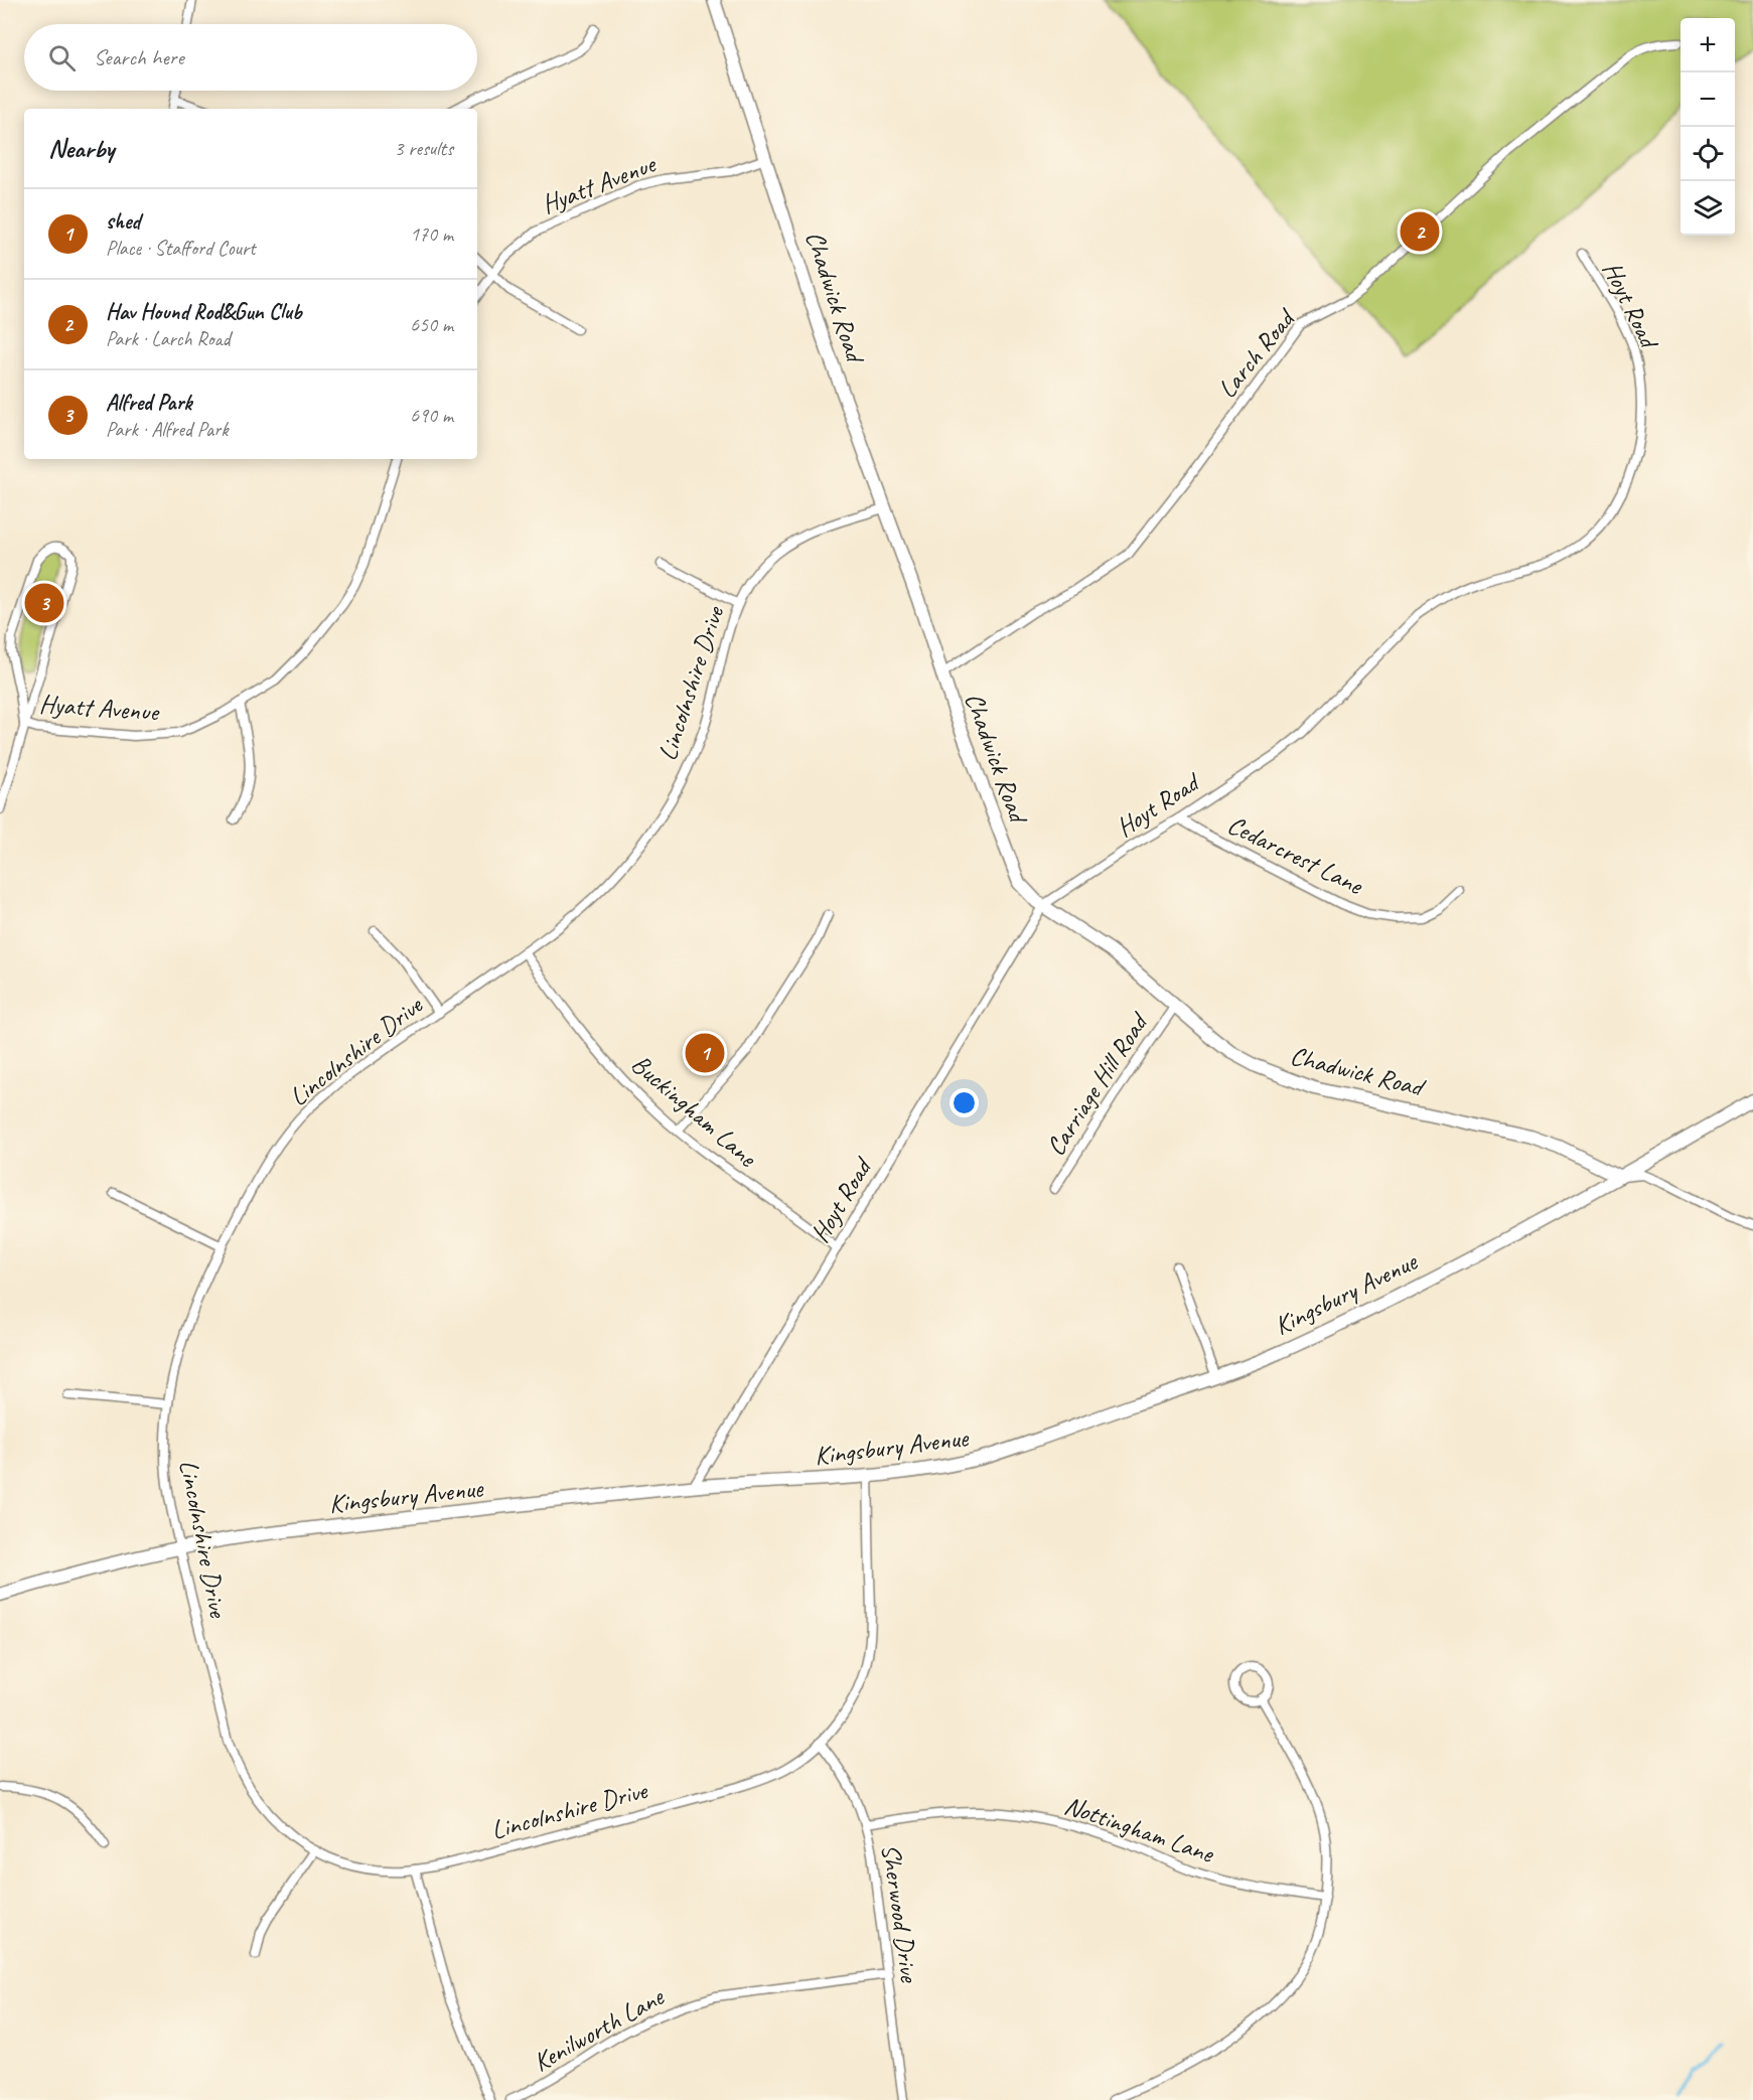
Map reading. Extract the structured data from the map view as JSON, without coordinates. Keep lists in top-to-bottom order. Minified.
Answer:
{"streets":{"main road":["Chadwick Road","Kingsbury Avenue"],"street":["Hyatt Avenue","Hoyt Road","Larch Road","Lincolnshire Drive","Cedarcrest Lane","Carriage Hill Road","Buckingham Lane","Nottingham Lane","Sherwood Drive","Kenilworth Lane"]},"crossings":[["Hyatt Avenue","Chadwick Road"],["Chadwick Road","Hoyt Road"],["Chadwick Road","Larch Road"],["Chadwick Road","Lincolnshire Drive"],["Chadwick Road","Carriage Hill Road"],["Chadwick Road","Kingsbury Avenue"],["Hoyt Road","Cedarcrest Lane"],["Hoyt Road","Buckingham Lane"],["Hoyt Road","Kingsbury Avenue"],["Lincolnshire Drive","Buckingham Lane"],["Lincolnshire Drive","Kingsbury Avenue"],["Lincolnshire Drive","Sherwood Drive"],["Nottingham Lane","Sherwood Drive"],["Sherwood Drive","Kenilworth Lane"]],"page":{"map_buttons":["+","−"],"search":"Search here","heading":["Nearby","3 results"],"list":[{"mark":"1","name":"shed","note":"Place · Stafford Court","value":"170 m"},{"mark":"2","name":"Hav Hound Rod&Gun Club","note":"Park · Larch Road","value":"650 m"},{"mark":"3","name":"Alfred Park","note":"Park · Alfred Park","value":"690 m"}],"pins":["2","3","1"]}}
